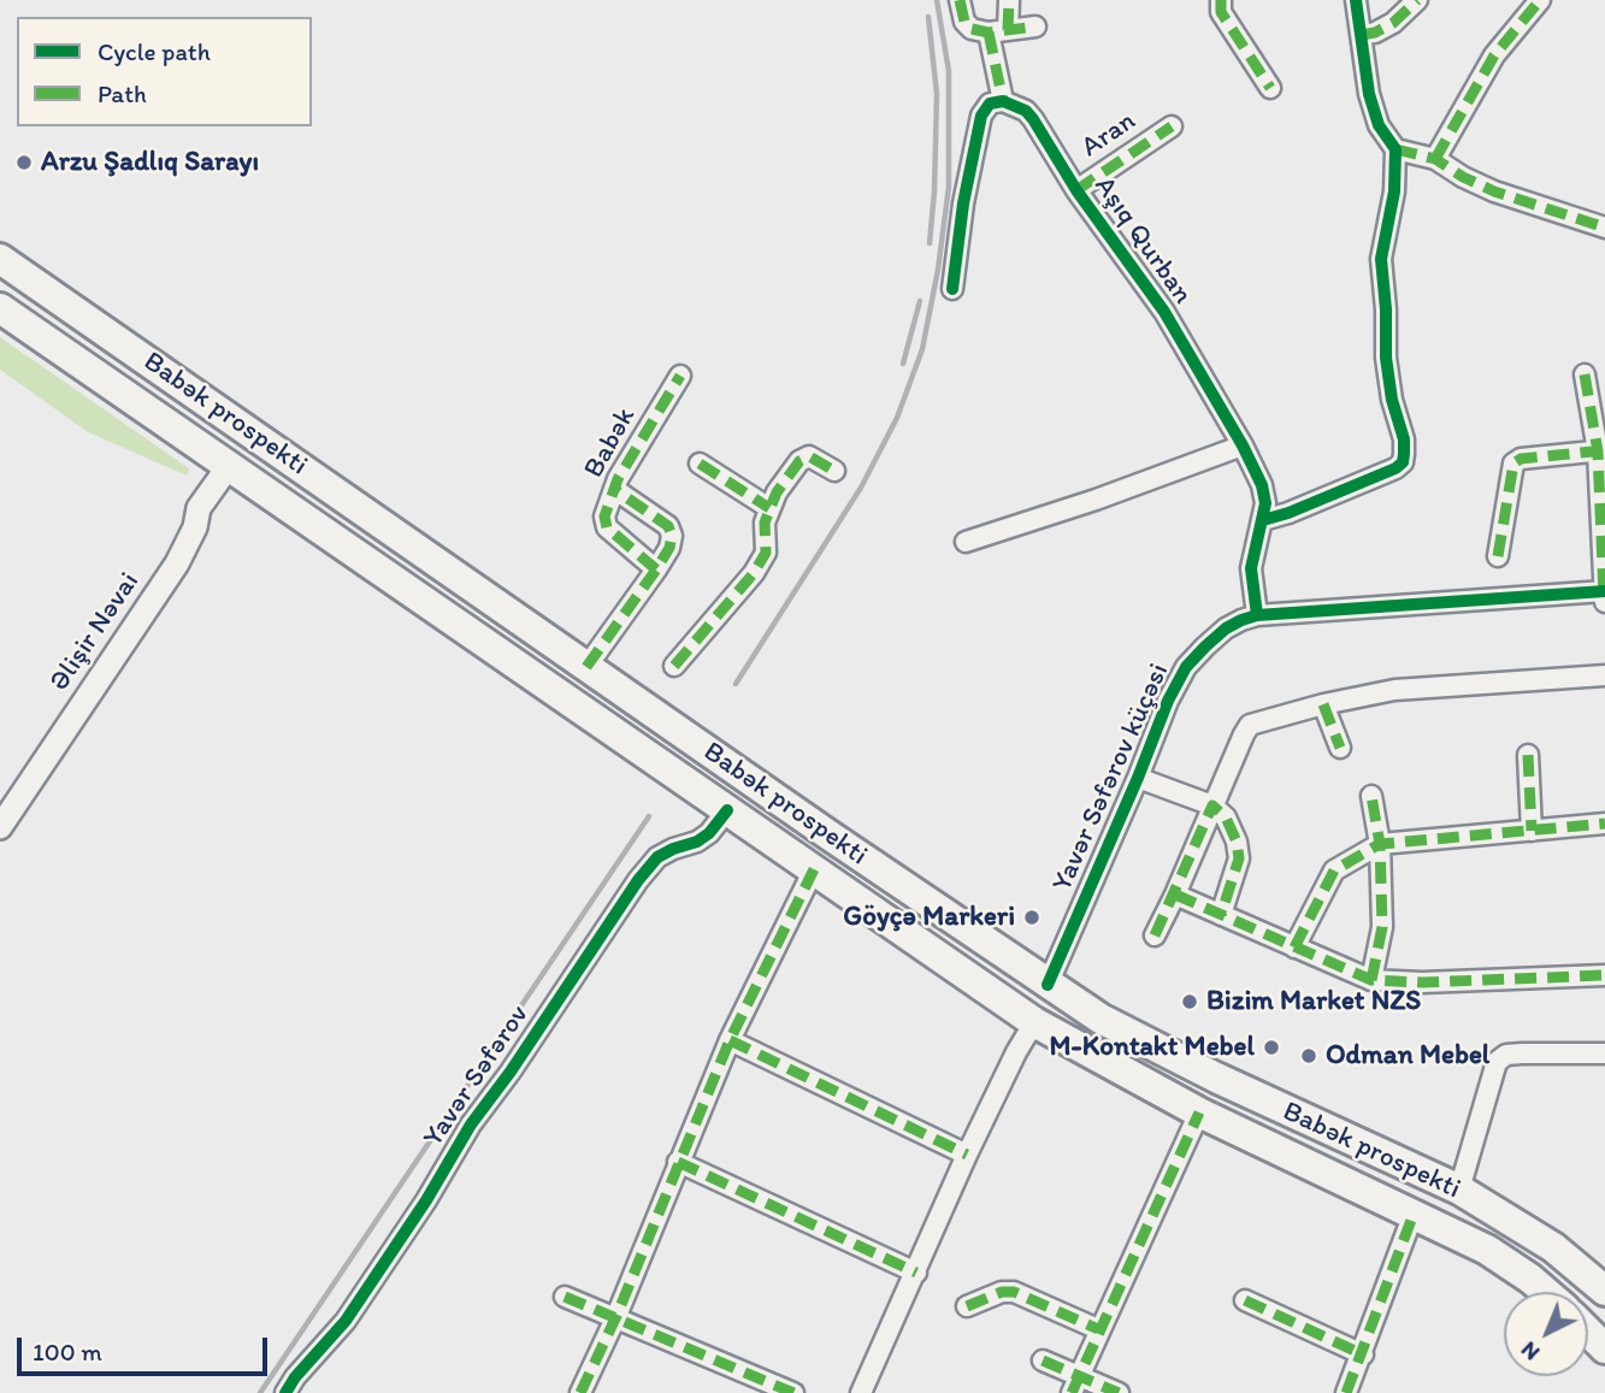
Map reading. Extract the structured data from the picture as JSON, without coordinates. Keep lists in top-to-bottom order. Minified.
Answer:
{"streets":{"main road":["Babək prospekti"],"street":["Aran","Aşıq Qurban","Babək","Əlişir Nəvai","Yavər Səfərov küçəsi","Yavər Səfərov"]},"crossings":[["Aran","Aşıq Qurban"],["Aşıq Qurban","Yavər Səfərov küçəsi"],["Babək prospekti","Əlişir Nəvai"],["Babək prospekti","Yavər Səfərov küçəsi"],["Babək prospekti","Yavər Səfərov"]],"places":["Arzu Şadlıq Sarayı","Göyçə Markeri","Bizim Market NZS","M-Kontakt Mebel","Odman Mebel"],"legend":["Cycle path","Path"],"scale_bar":"100 m","north":"bottom left"}
